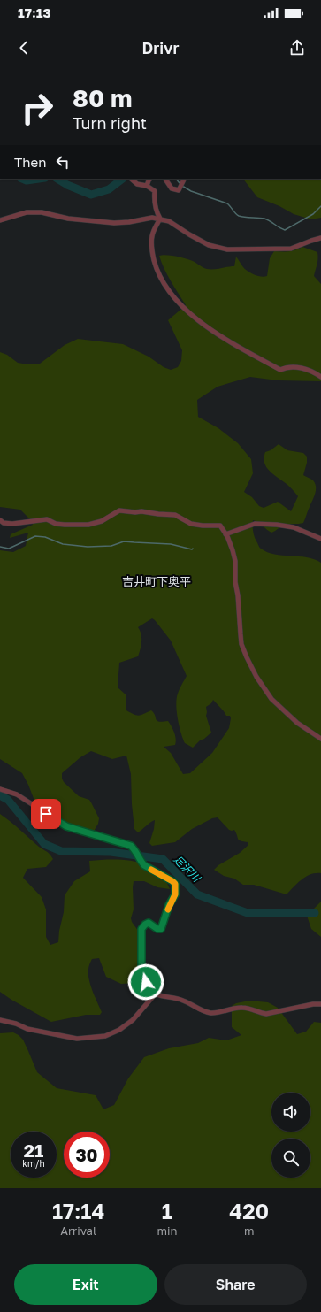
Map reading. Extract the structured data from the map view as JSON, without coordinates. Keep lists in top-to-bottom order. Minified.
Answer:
{"districts":["吉井町下奥平"],"water":["足沢川"],"page":{"status":"17:13","header":"Drivr","turn":["80 m","Turn right"],"then":"Then","speed":"21 km/h","limit":"30","eta":["17:14","Arrival","1","min","420","m"],"buttons":["Exit","Share"]}}
